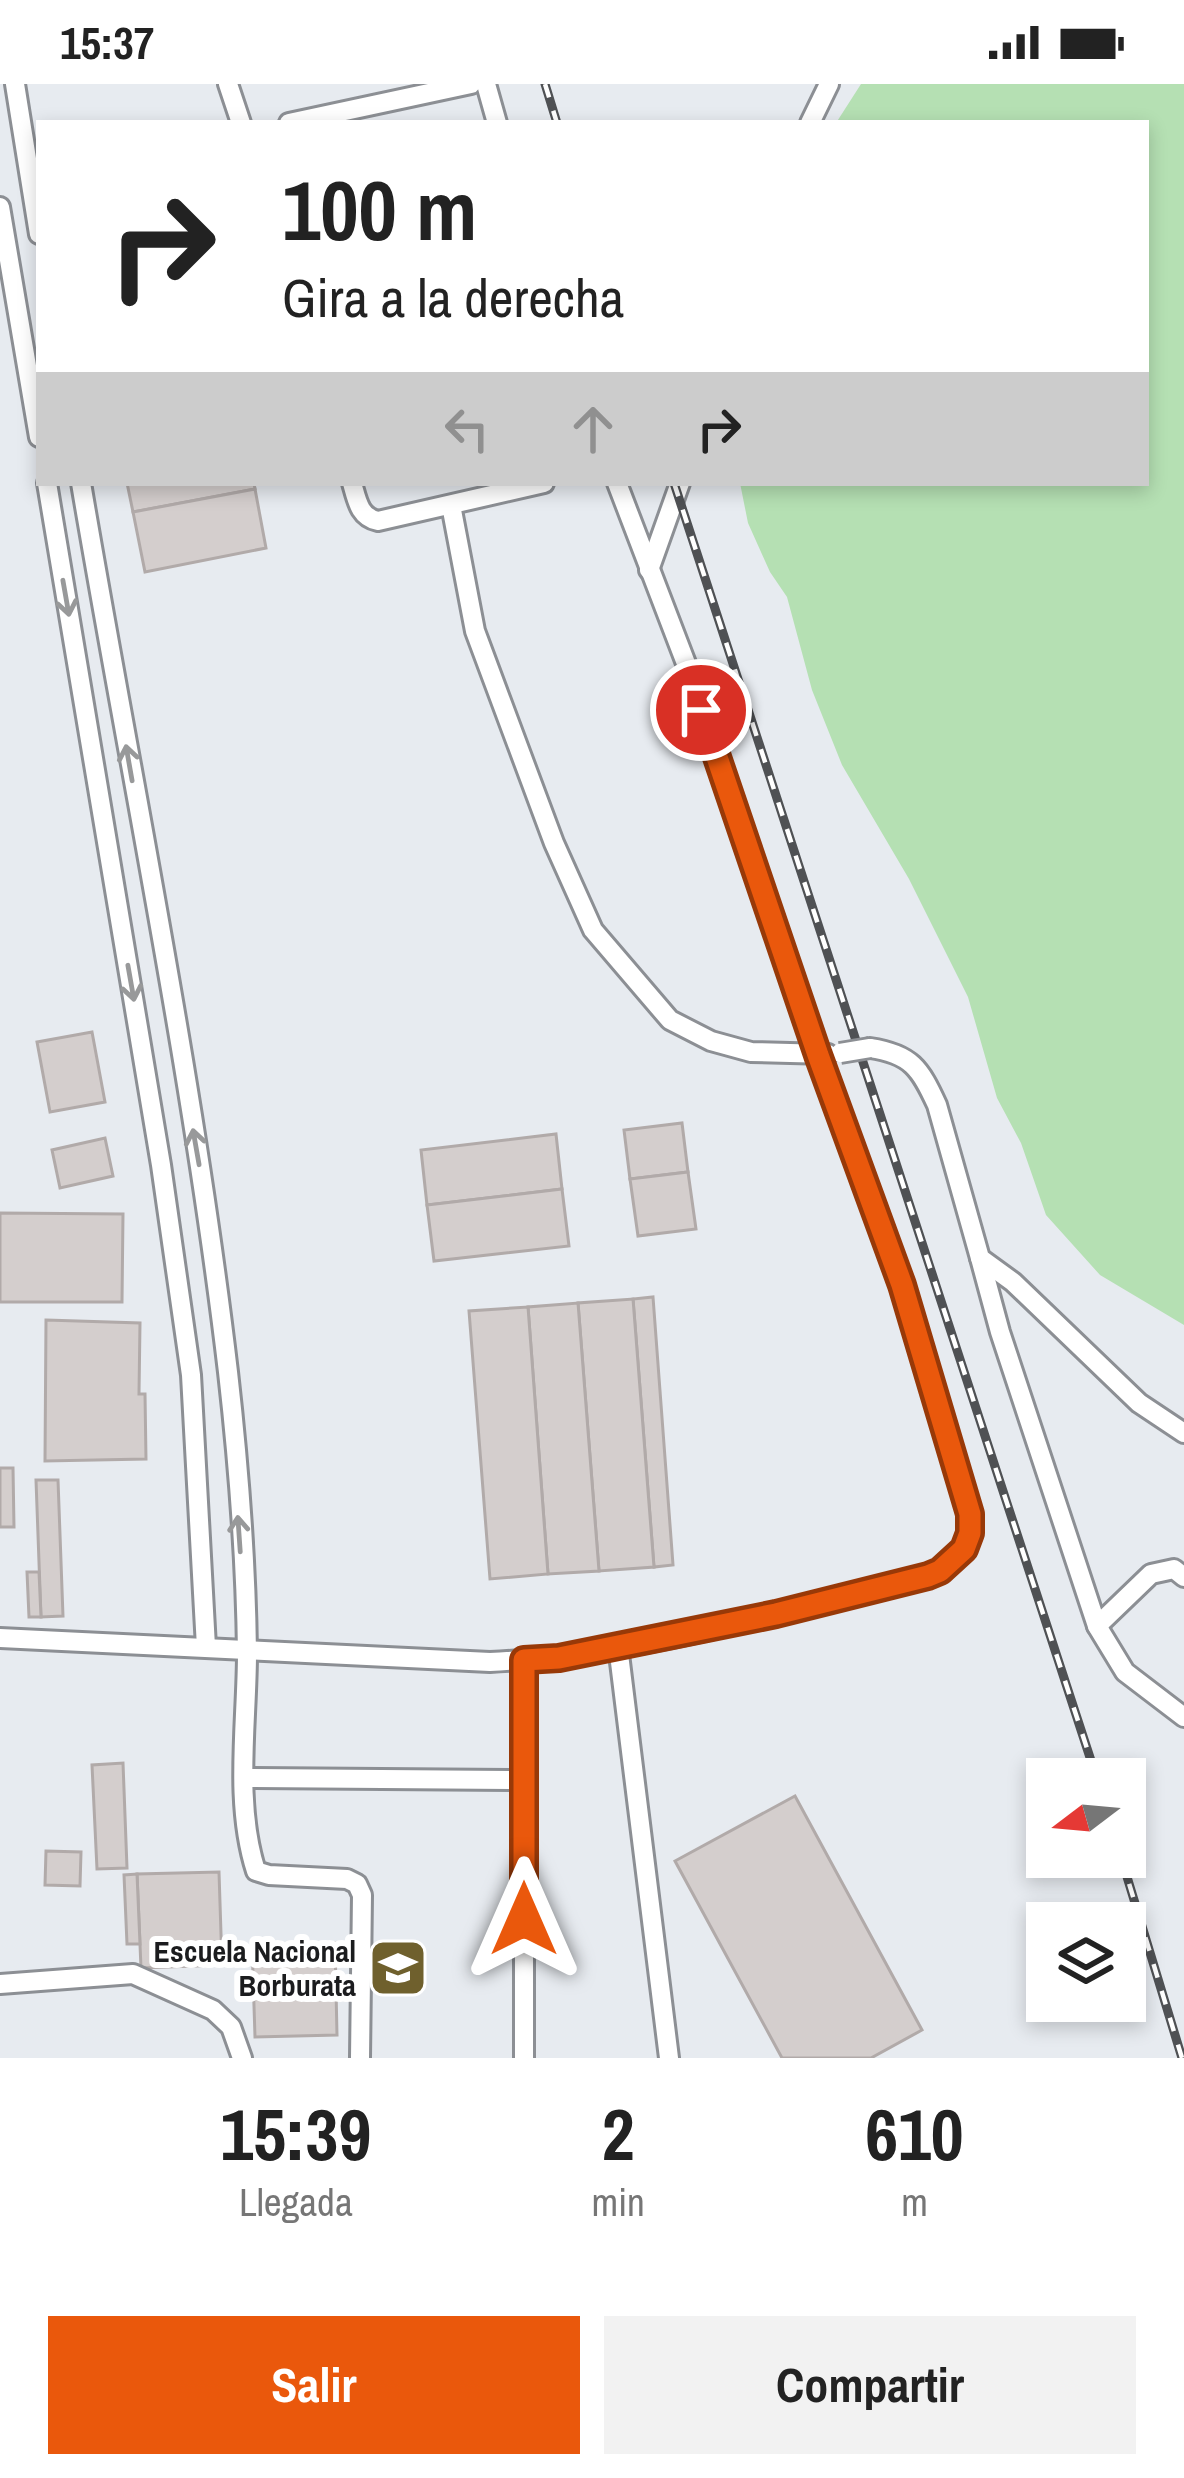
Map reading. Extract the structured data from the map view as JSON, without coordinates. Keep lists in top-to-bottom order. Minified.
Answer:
{"places":{"school or university":["Escuela Nacional Borburata"]},"north":"left","page":{"status":"15:37","turn":["100 m","Gira a la derecha"],"eta":["15:39","Llegada","2","min","610","m"],"buttons":["Salir","Compartir"]}}
